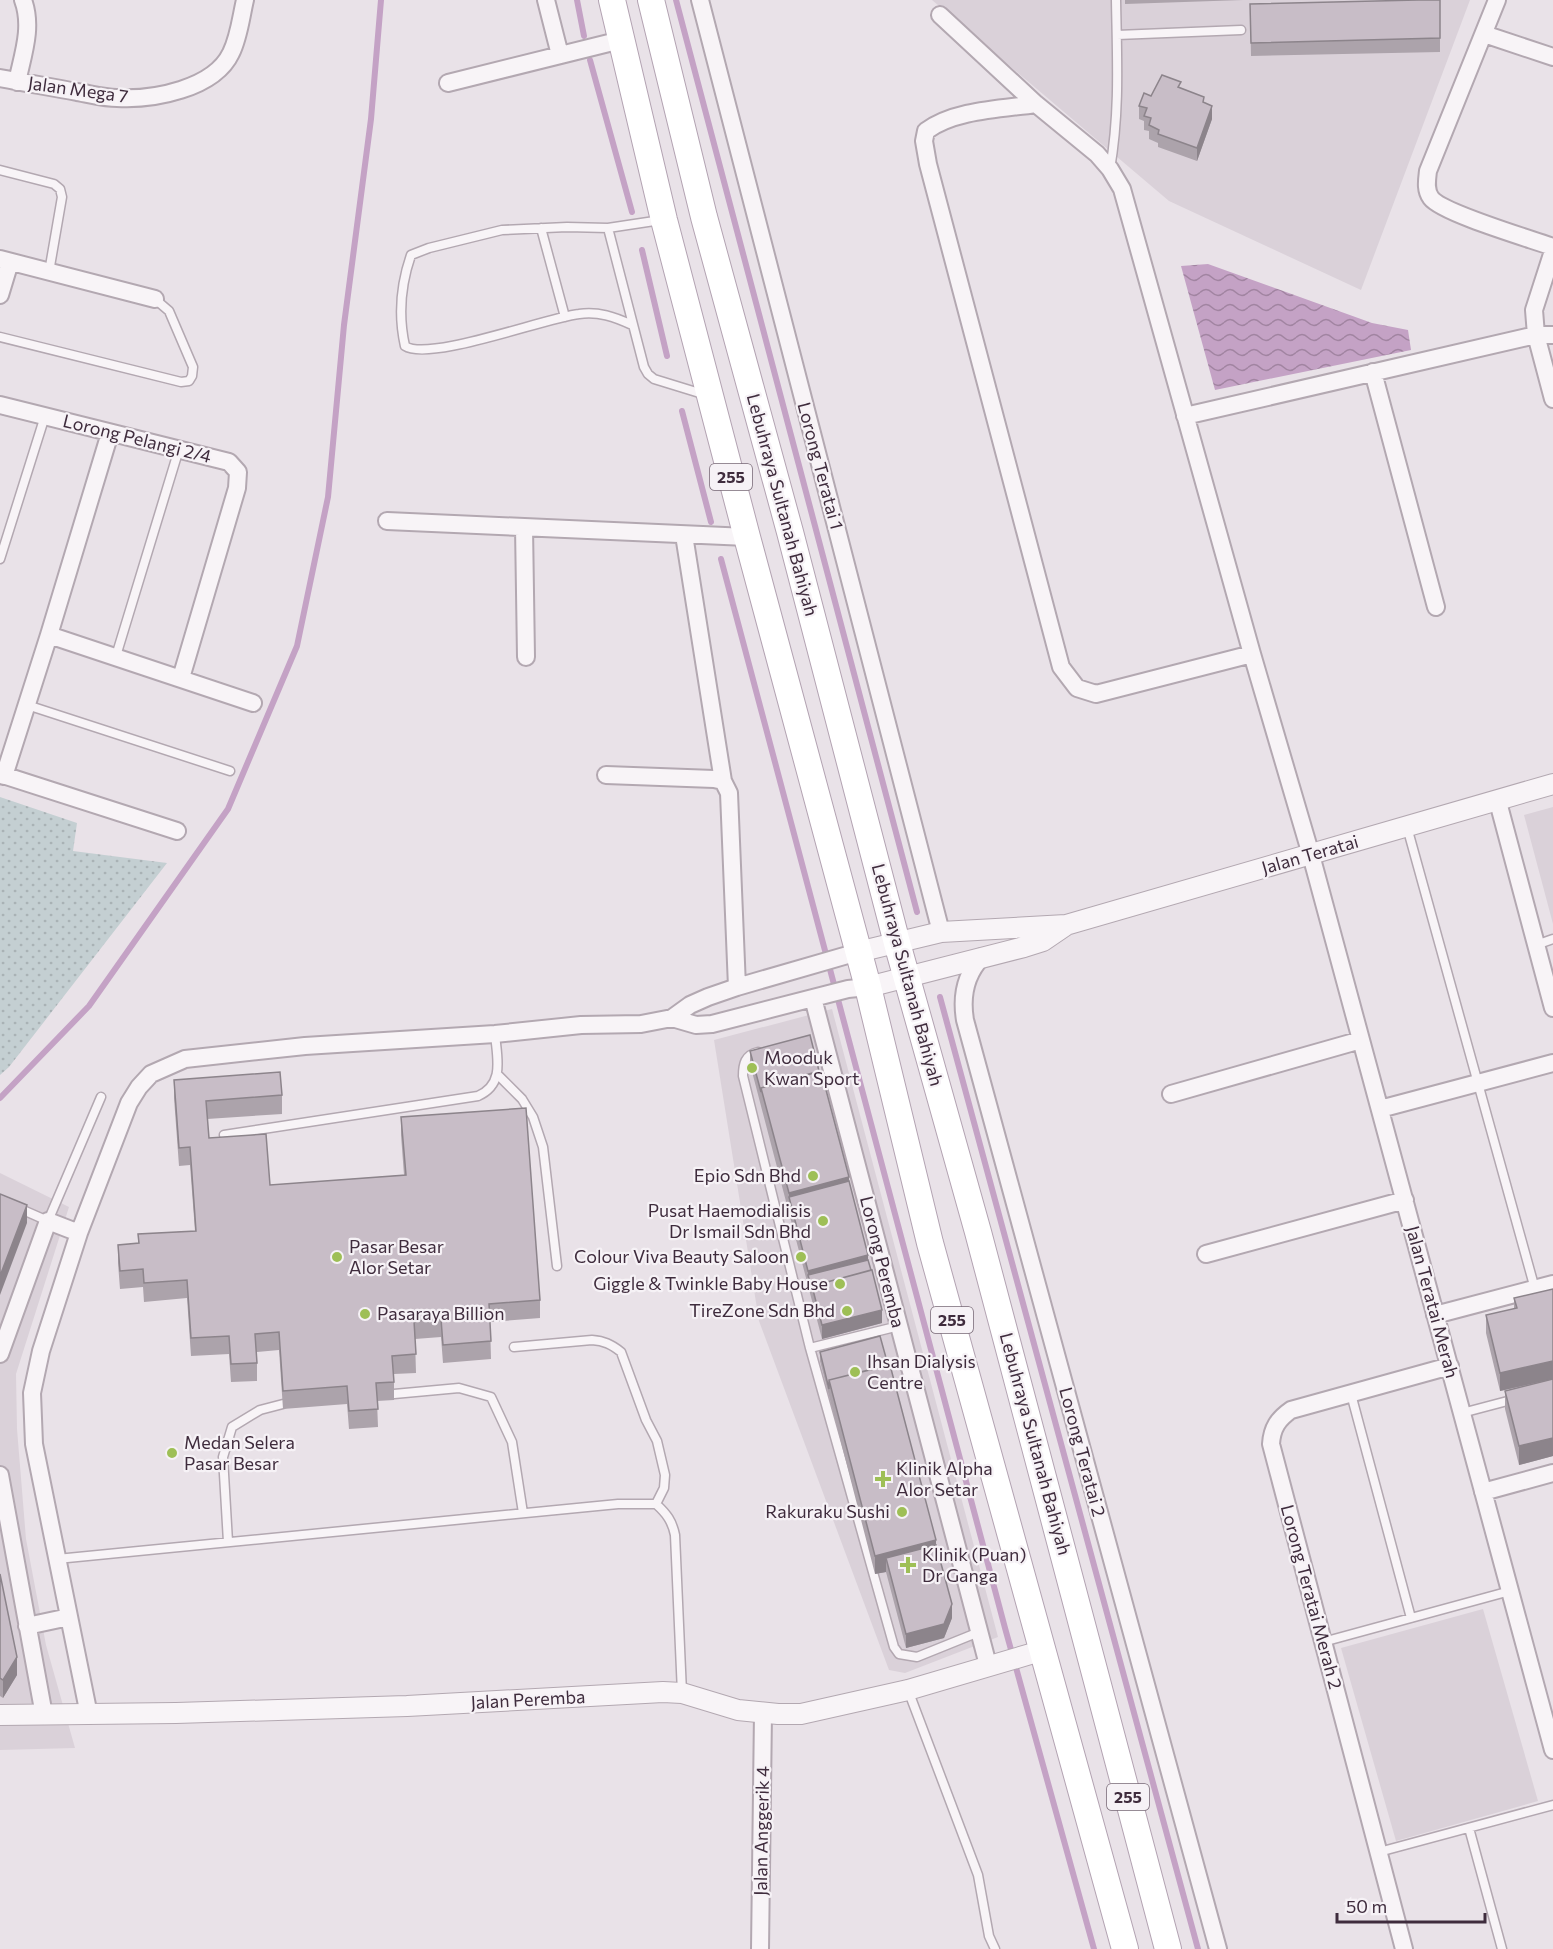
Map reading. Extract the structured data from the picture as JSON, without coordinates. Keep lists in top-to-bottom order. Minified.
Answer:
{"streets":{"main road":["255","Lebuhraya Sultanah Bahiyah"],"street":["Jalan Mega 7","Lorong Pelangi 2/4","Lorong Teratai 1","Jalan Teratai","Lorong Peremba","Jalan Teratai Merah","Lorong Teratai 2","Lorong Teratai Merah 2","Jalan Peremba","Jalan Anggerik 4"]},"crossings":[["Lorong Teratai 1","Jalan Teratai"],["255","Jalan Teratai"],["255","Jalan Peremba"],["Lebuhraya Sultanah Bahiyah","Jalan Teratai"],["Jalan Teratai","Jalan Teratai Merah"],["Jalan Teratai","Lorong Teratai 2"],["Lorong Peremba","Jalan Peremba"],["Jalan Teratai Merah","Lorong Teratai Merah 2"],["Jalan Peremba","Jalan Anggerik 4"]],"places":{"other":["Mooduk Kwan Sport","Epio Sdn Bhd","Pusat Haemodialisis Dr Ismail Sdn Bhd","Pasar Besar Alor Setar","Colour Viva Beauty Saloon","Giggle & Twinkle Baby House","TireZone Sdn Bhd","Pasaraya Billion","Ihsan Dialysis Centre","Medan Selera Pasar Besar","Rakuraku Sushi"],"health":["Klinik Alpha Alor Setar","Klinik (Puan) Dr Ganga"]},"scale_bar":"50 m"}
